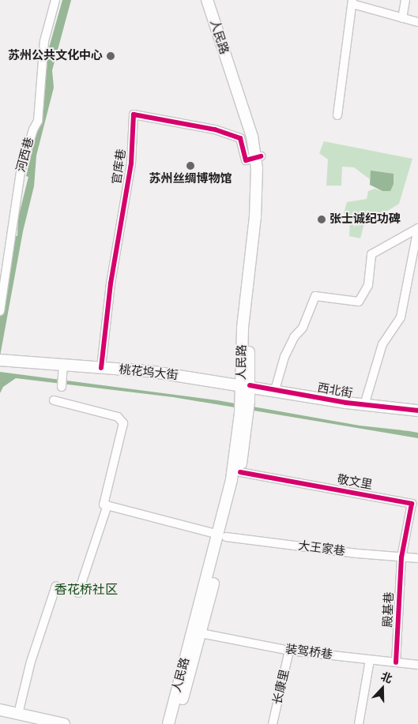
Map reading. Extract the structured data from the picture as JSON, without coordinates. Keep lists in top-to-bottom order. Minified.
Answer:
{"streets":{"main road":["人民路","桃花坞大街","西北街"],"street":["河西巷","官库巷","敬文里","大王家巷","殿基巷","装驾桥巷","长康里"]},"crossings":[["人民路","官库巷"],["人民路","桃花坞大街"],["人民路","西北街"],["人民路","敬文里"],["人民路","大王家巷"],["人民路","装驾桥巷"],["官库巷","桃花坞大街"],["桃花坞大街","西北街"],["敬文里","大王家巷"],["敬文里","殿基巷"],["大王家巷","殿基巷"],["殿基巷","装驾桥巷"],["装驾桥巷","长康里"]],"districts":["香花桥社区"],"places":["苏州公共文化中心","苏州丝绸博物馆","张士诚纪功碑"],"north":"top"}
